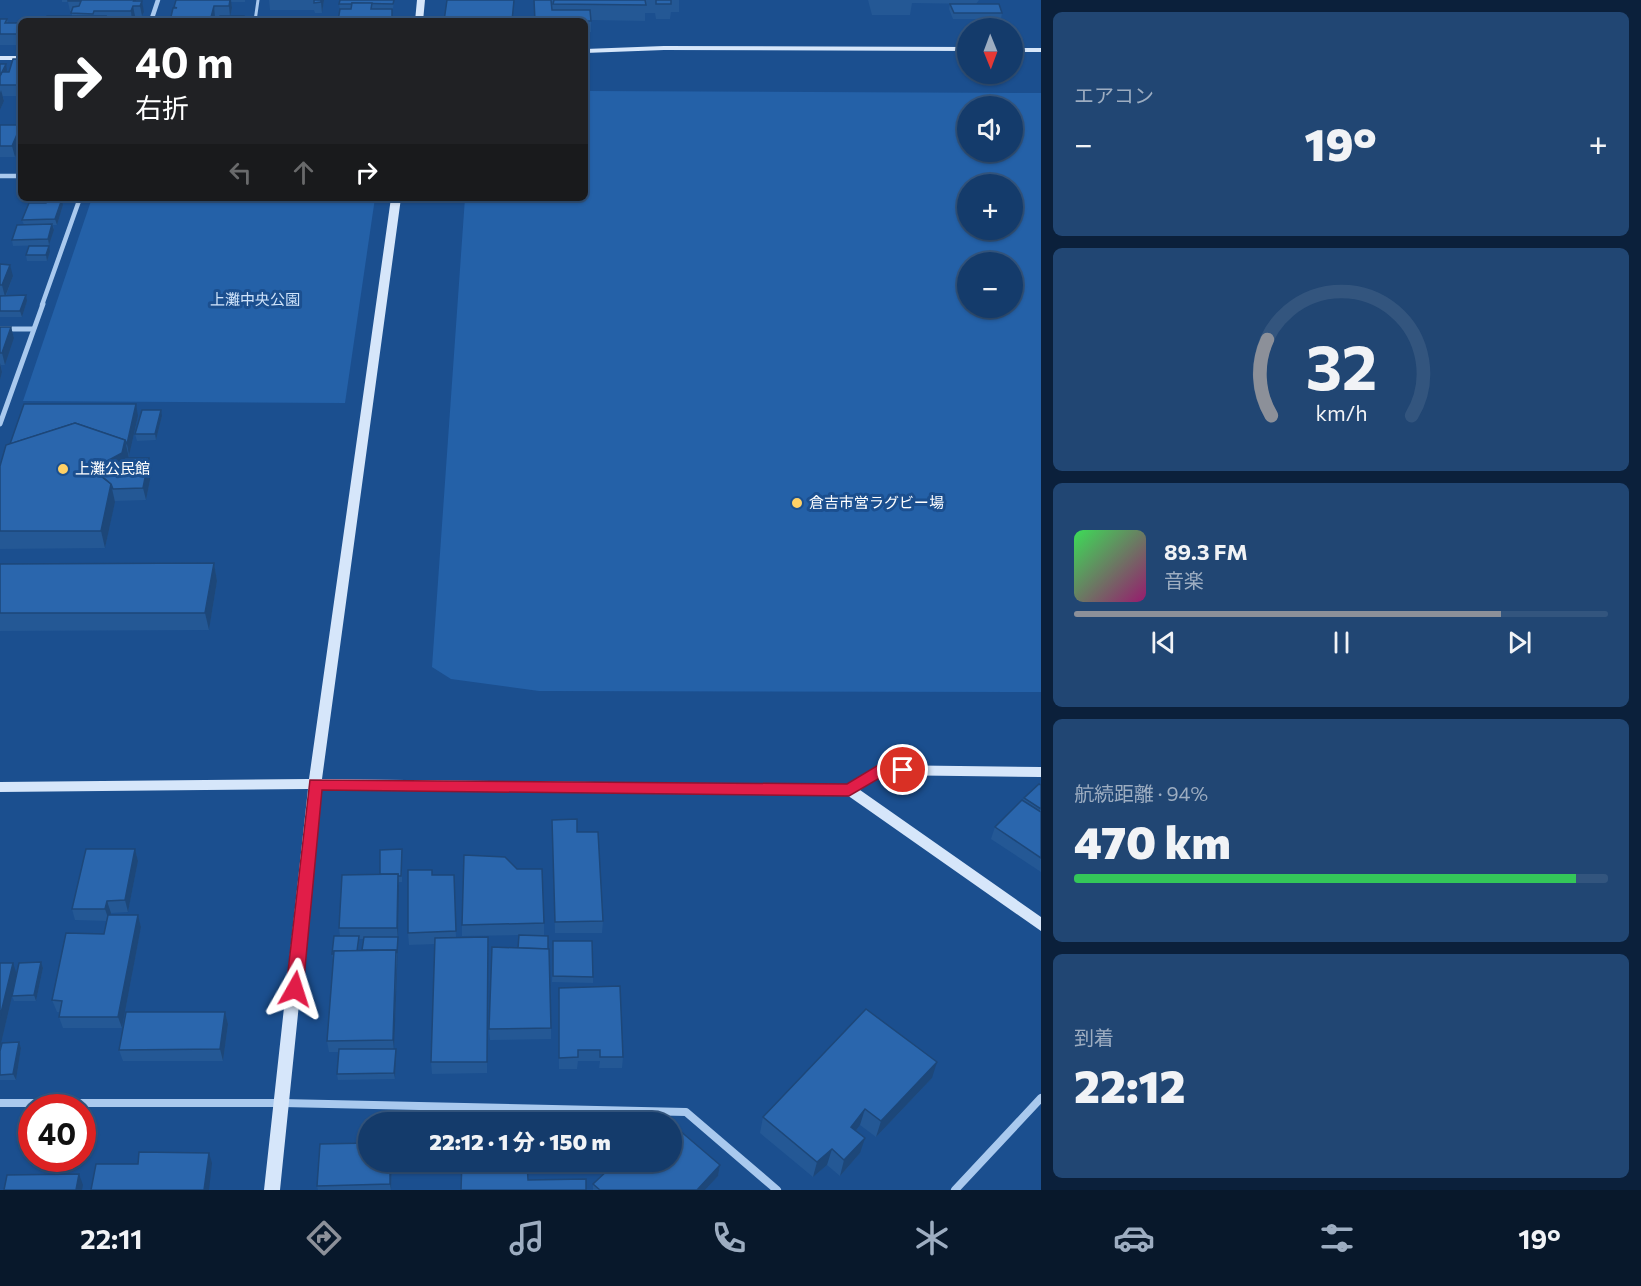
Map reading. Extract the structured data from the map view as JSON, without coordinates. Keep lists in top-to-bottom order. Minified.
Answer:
{"parks":["上灘中央公園"],"places":["上灘公民館","倉吉市営ラグビー場"],"north":"bottom","page":{"tile":["エアコン",["航続距離 · 94%","470 km"],["到着","22:12"]],"map_buttons":["+","−"],"turn":["40 m","右折"],"heat":["−","19°","+"],"song":["89.3 FM","音楽"],"limit":"40","trip":"22:12 · 1 分 · 150 m","tabs":["22:11","19°"],"gauge":["32","km/h"]}}
